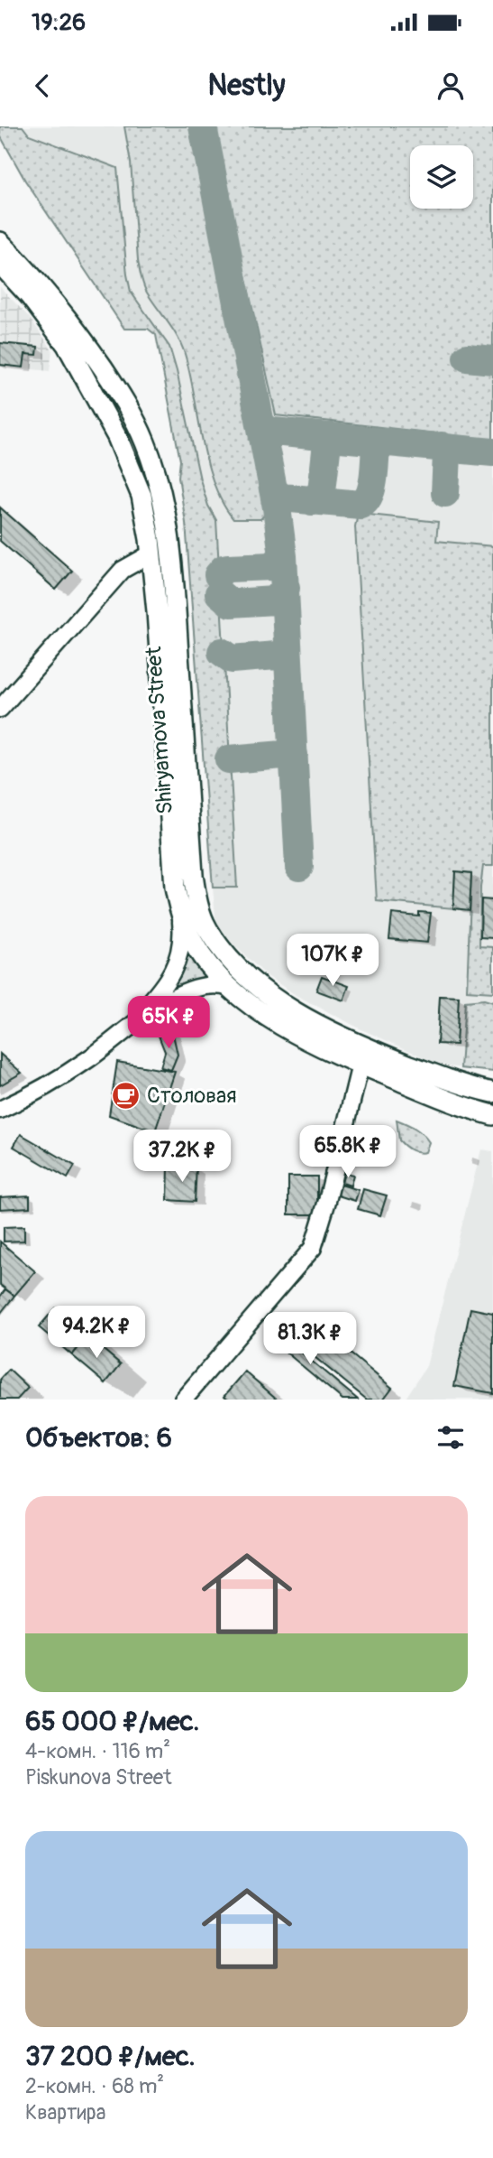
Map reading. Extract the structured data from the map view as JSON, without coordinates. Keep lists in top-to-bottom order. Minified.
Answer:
{"streets":{"main road":["Shiryamova Street"]},"places":{"cafe":["Столовая"]},"page":{"status":"19:26","header":"Nestly","price":["107K ₽","65K ₽","65.8K ₽","37.2K ₽","94.2K ₽","81.3K ₽"],"heading":"Объектов: 6","list":[{"name":"65 000 ₽/мес.","note":"4-комн. · 116 m² · Piskunova Street"},{"name":"37 200 ₽/мес.","note":"2-комн. · 68 m² · Квартира"}]}}
